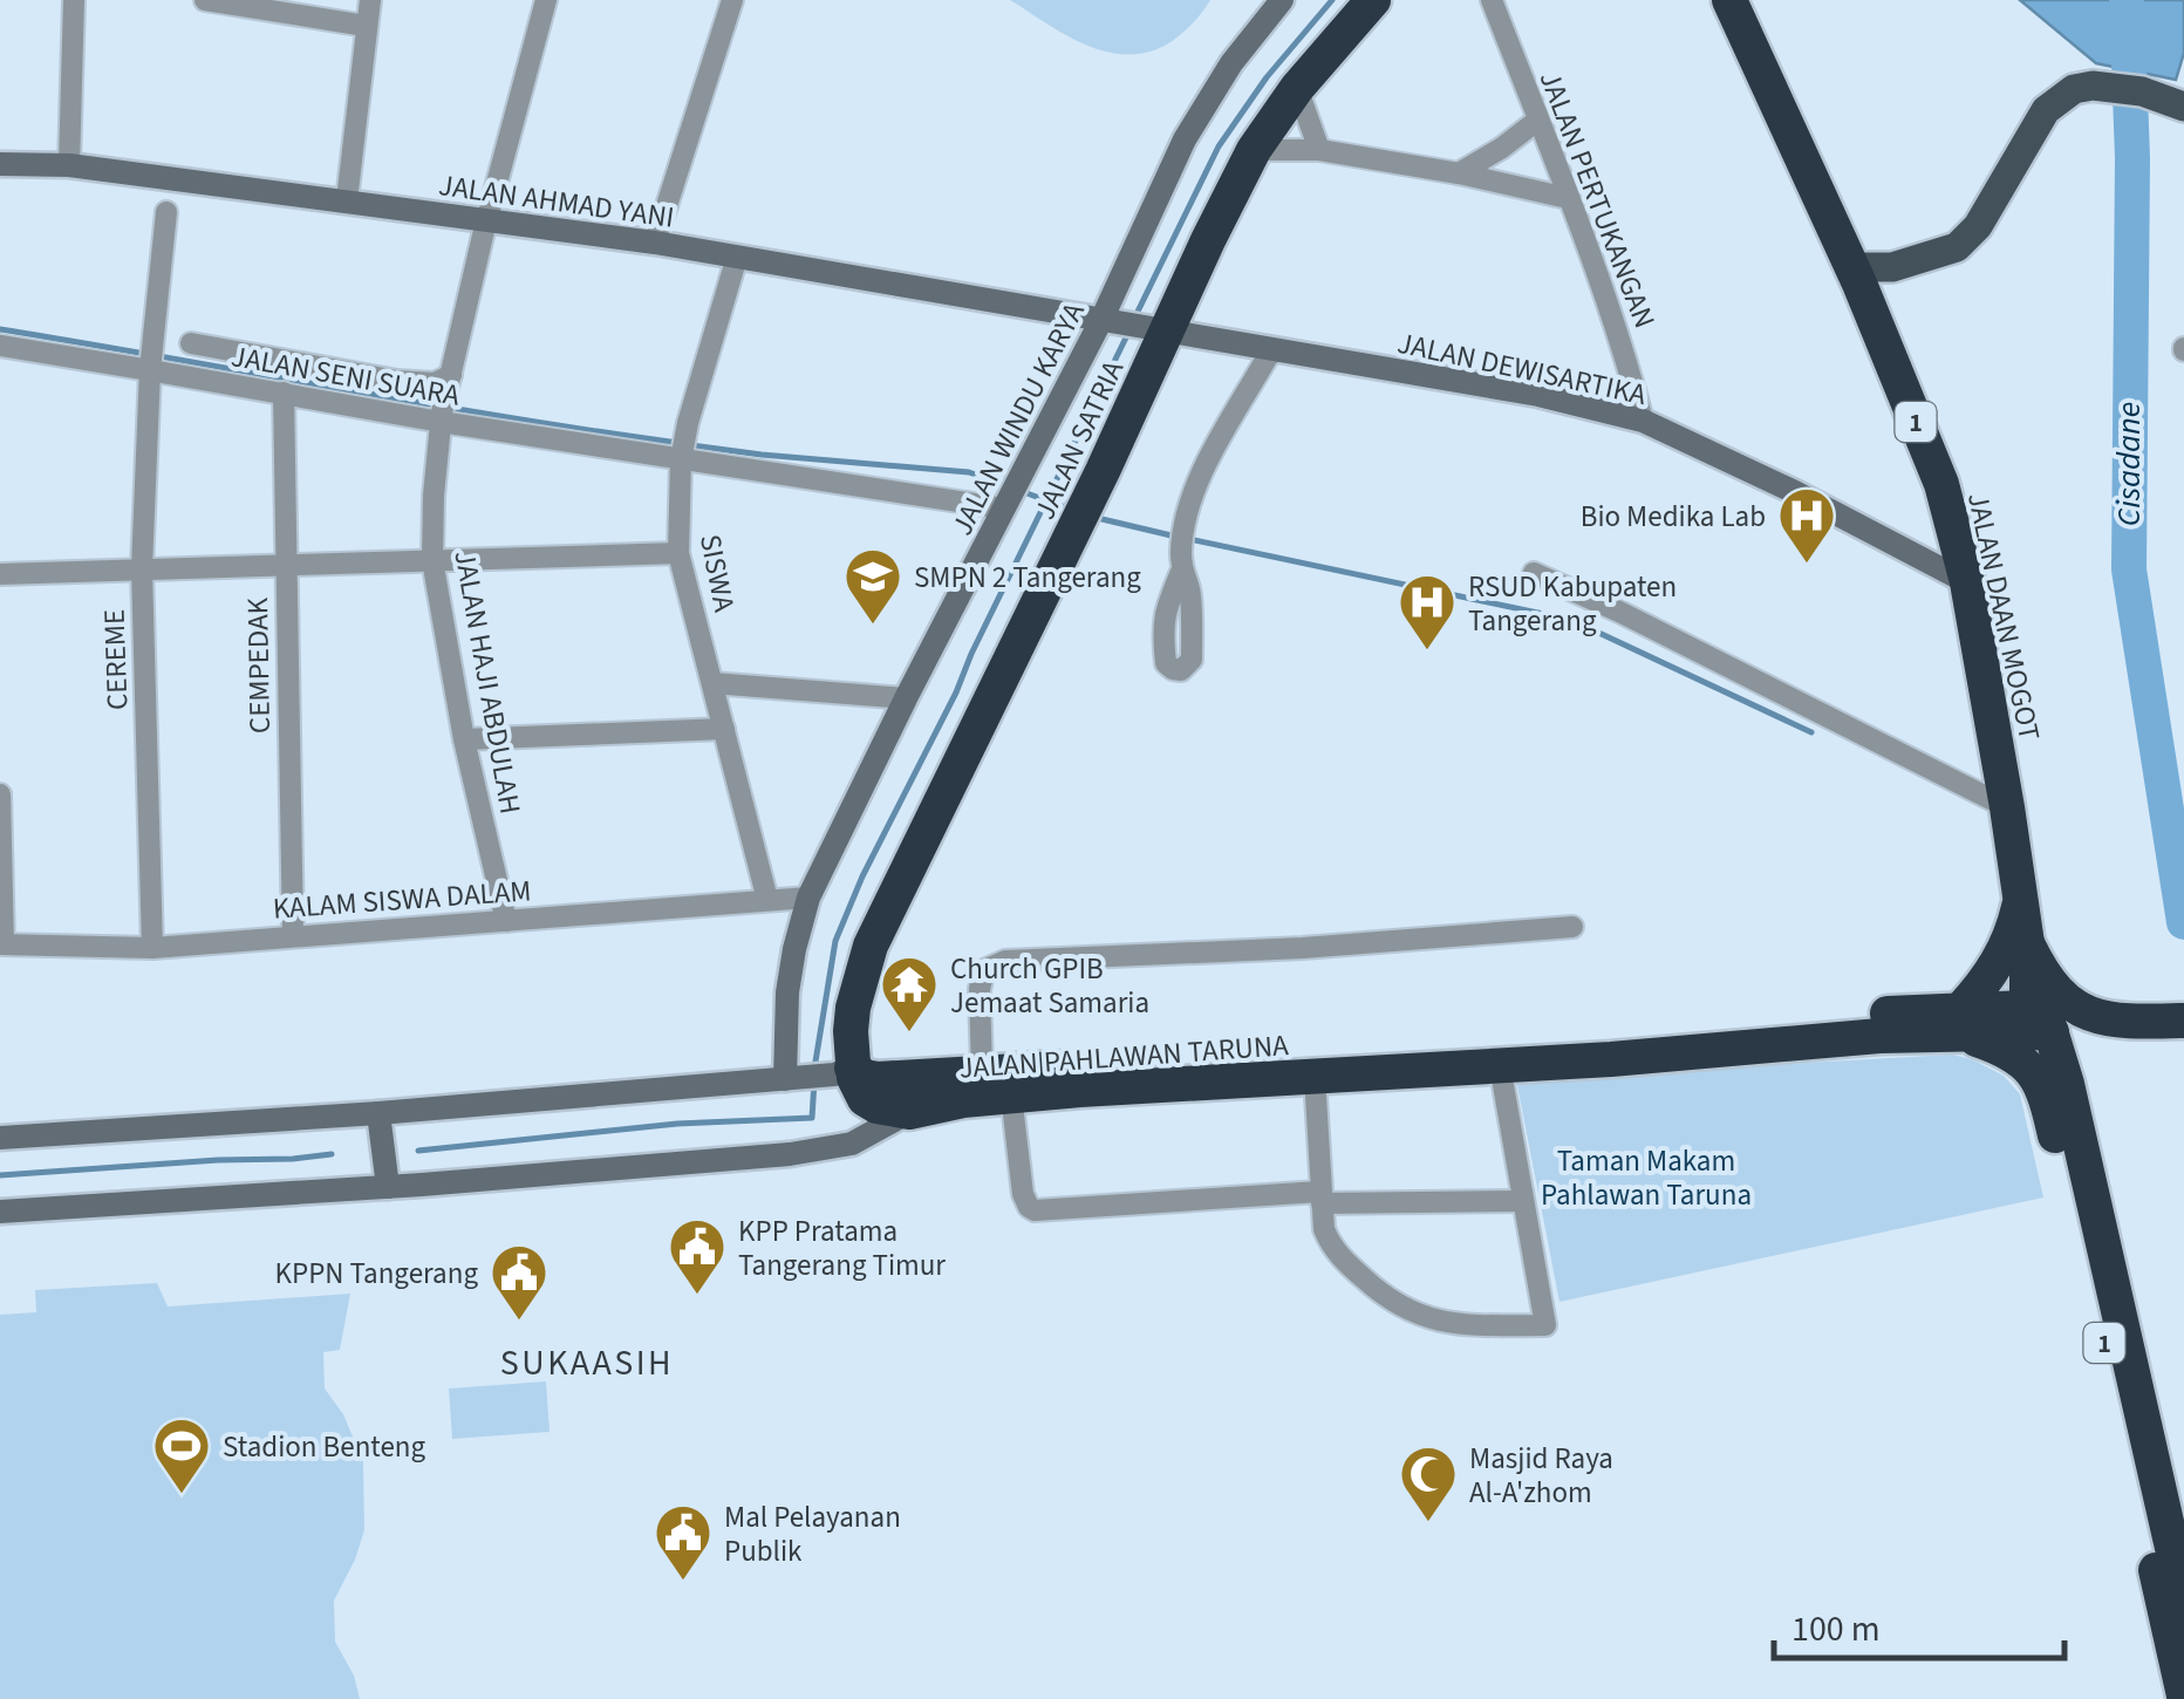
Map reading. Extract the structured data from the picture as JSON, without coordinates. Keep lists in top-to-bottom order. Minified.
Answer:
{"streets":{"highway":["1","JALAN SATRIA","JALAN DAAN MOGOT","JALAN PAHLAWAN TARUNA"],"main road":["JALAN AHMAD YANI","JALAN DEWISARTIKA","JALAN WINDU KARYA"],"street":["JALAN PERTUKANGAN","JALAN SENI SUARA","SISWA","CEREME","CEMPEDAK","JALAN HAJI ABDULAH","KALAM SISWA DALAM"]},"crossings":[["JALAN PERTUKANGAN","JALAN DEWISARTIKA"],["JALAN AHMAD YANI","JALAN DEWISARTIKA"],["JALAN AHMAD YANI","JALAN WINDU KARYA"],["JALAN AHMAD YANI","SISWA"],["JALAN AHMAD YANI","JALAN HAJI ABDULAH"],["JALAN DEWISARTIKA","JALAN WINDU KARYA"],["JALAN DEWISARTIKA","JALAN SATRIA"],["JALAN DEWISARTIKA","JALAN DAAN MOGOT"],["JALAN SENI SUARA","JALAN WINDU KARYA"],["JALAN SENI SUARA","SISWA"],["JALAN SENI SUARA","CEREME"],["JALAN SENI SUARA","CEMPEDAK"],["JALAN SENI SUARA","JALAN HAJI ABDULAH"],["JALAN WINDU KARYA","KALAM SISWA DALAM"],["1","JALAN PAHLAWAN TARUNA"],["JALAN SATRIA","JALAN PAHLAWAN TARUNA"],["SISWA","KALAM SISWA DALAM"],["JALAN DAAN MOGOT","JALAN PAHLAWAN TARUNA"],["CEREME","KALAM SISWA DALAM"],["CEMPEDAK","KALAM SISWA DALAM"],["JALAN HAJI ABDULAH","KALAM SISWA DALAM"]],"districts":["SUKAASIH"],"water":["Cisadane"],"parks":["Taman Makam Pahlawan Taruna"],"places":{"hospital":["Bio Medika Lab","RSUD Kabupaten Tangerang"],"school or university":["SMPN 2 Tangerang"],"temple":["Church GPIB Jemaat Samaria"],"public building":["KPP Pratama Tangerang Timur","KPPN Tangerang","Mal Pelayanan Publik"],"sports":["Stadion Benteng"],"mosque":["Masjid Raya Al-A'zhom"]},"scale_bar":"100 m"}
